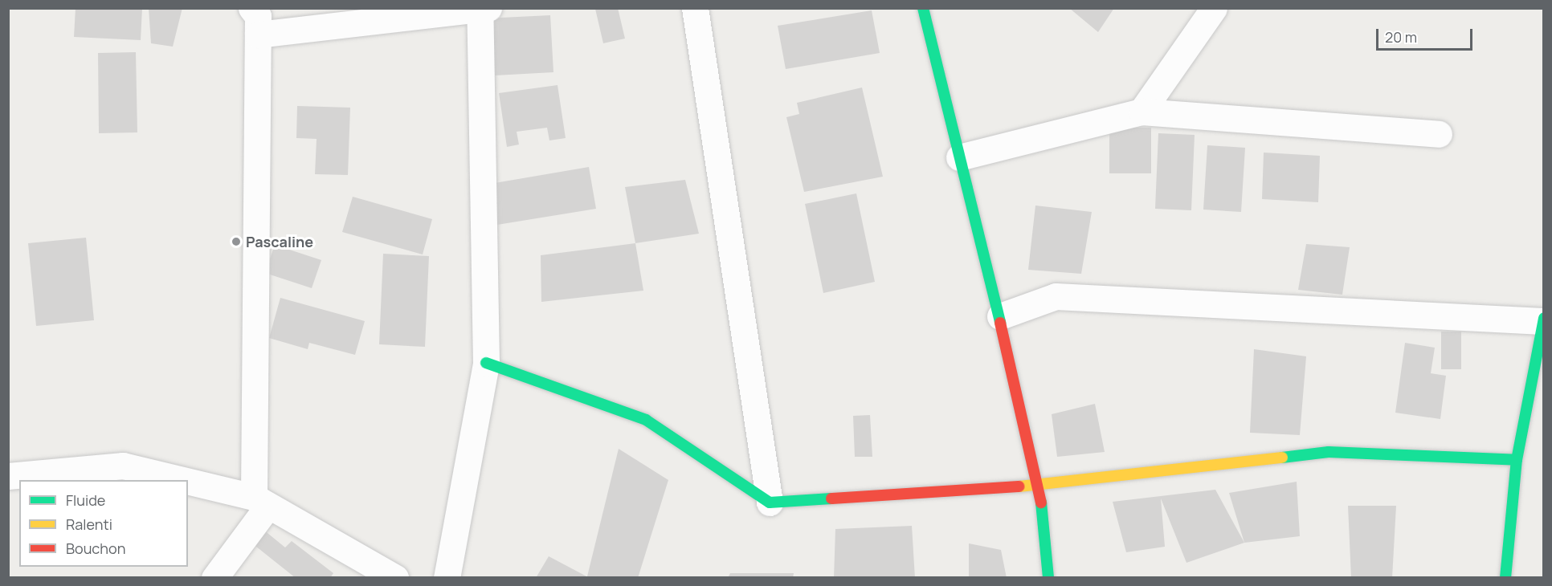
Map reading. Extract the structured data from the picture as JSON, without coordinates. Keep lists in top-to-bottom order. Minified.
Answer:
{"places":["Pascaline"],"legend":["Fluide","Ralenti","Bouchon"],"scale_bar":"20 m"}
